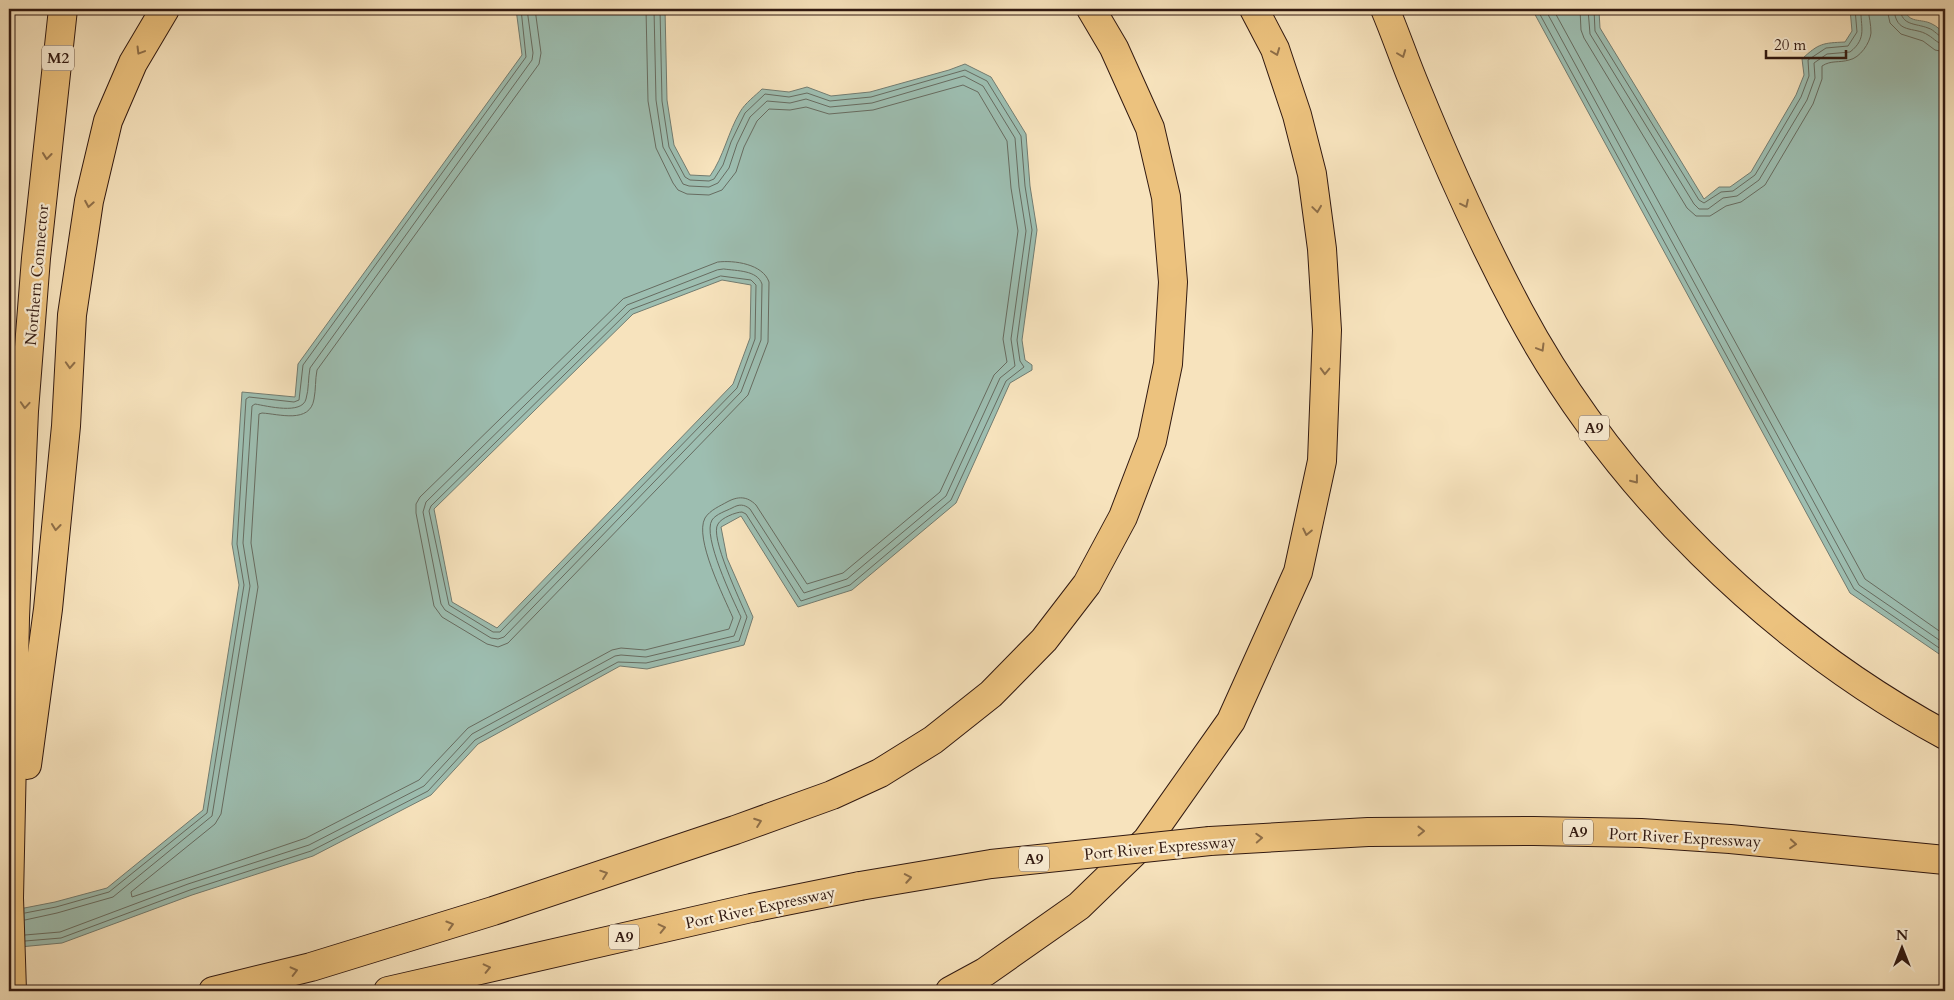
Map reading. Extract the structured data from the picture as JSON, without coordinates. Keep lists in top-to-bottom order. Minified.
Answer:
{"streets":{"highway":["M2","Northern Connector","A9","Port River Expressway"]},"one_way":["Port River Expressway"],"scale_bar":"20 m","north":"top"}
